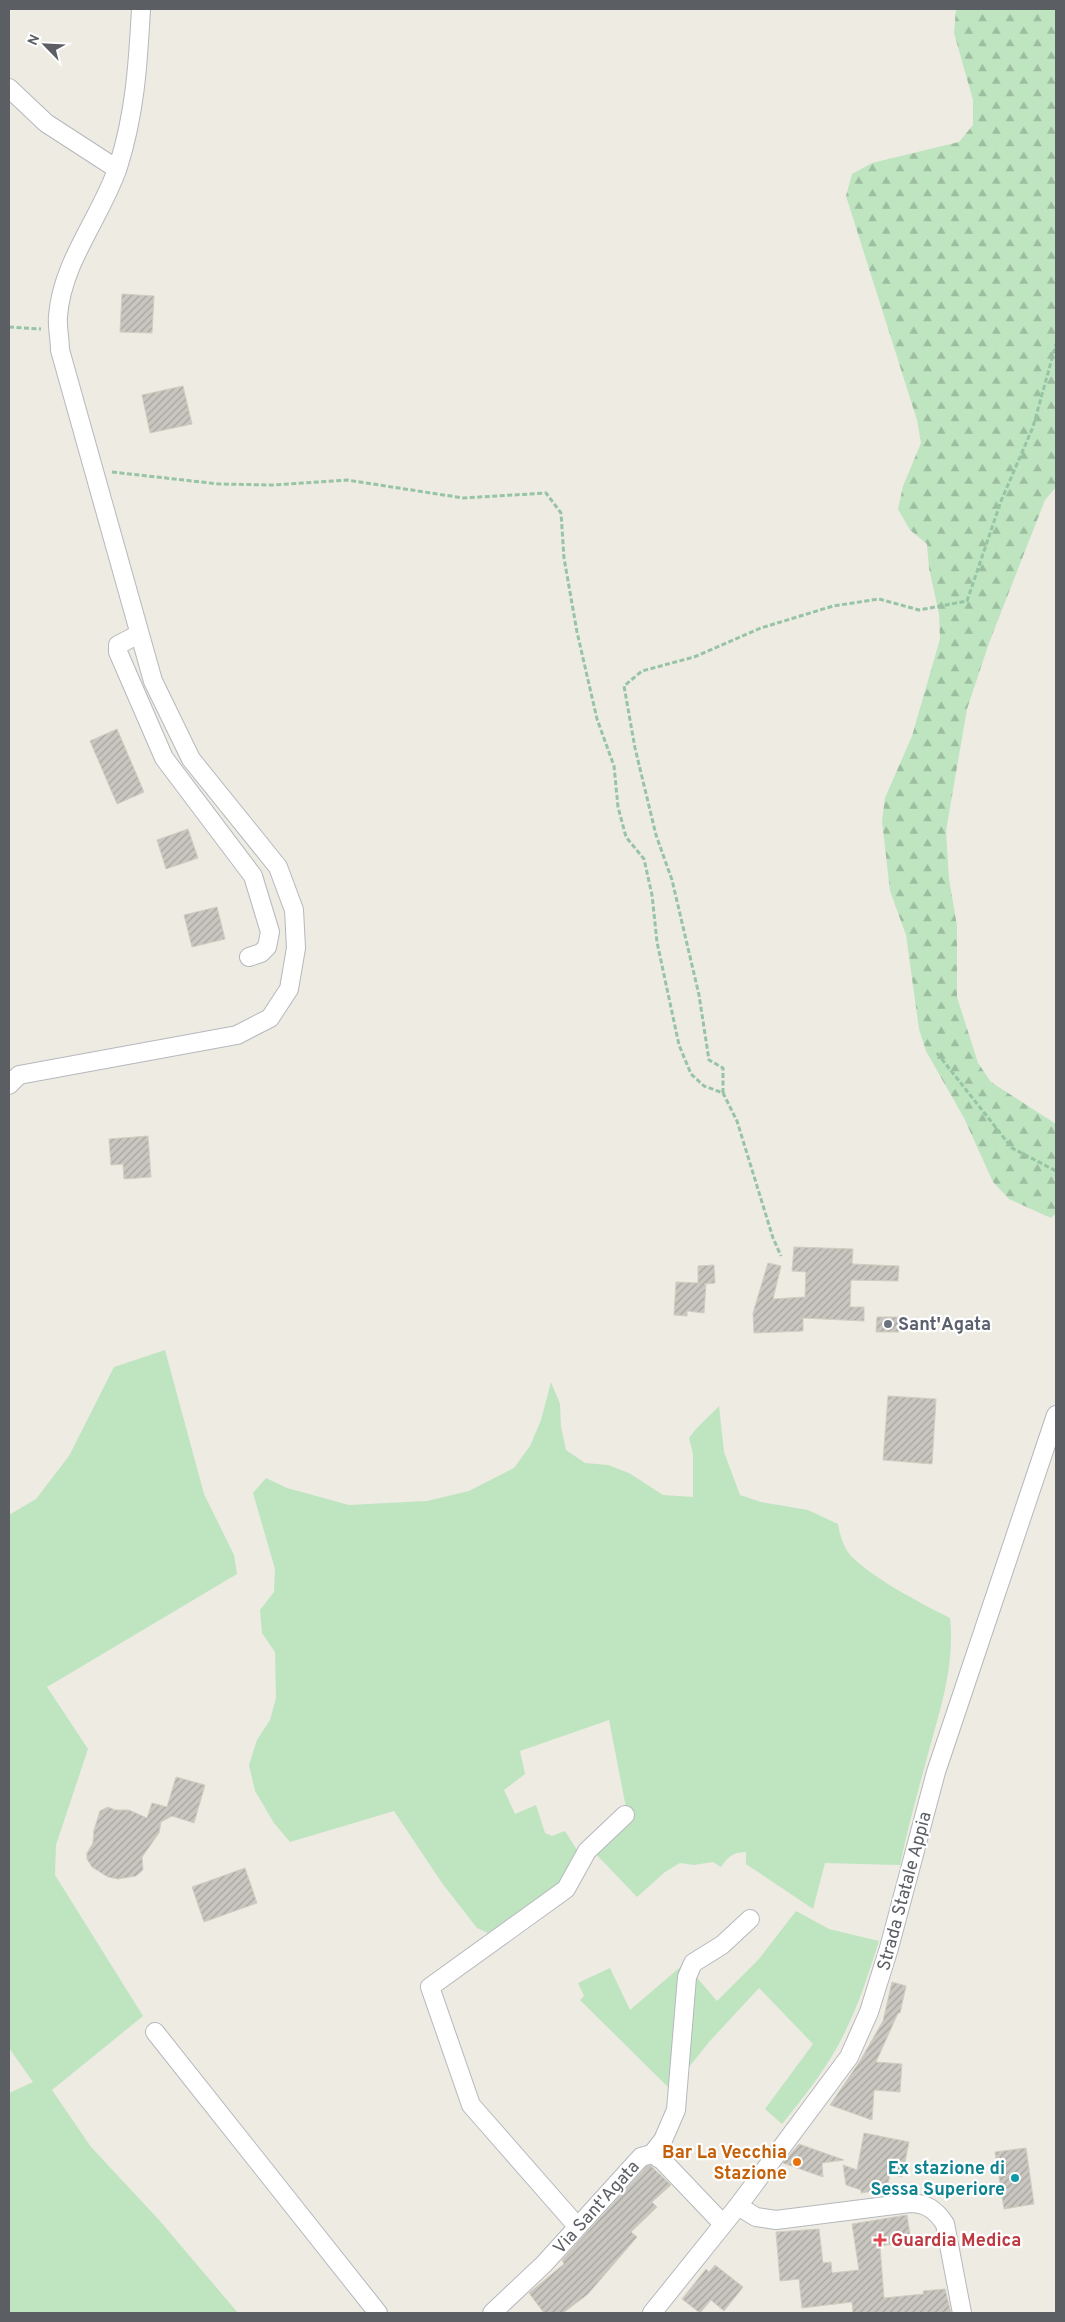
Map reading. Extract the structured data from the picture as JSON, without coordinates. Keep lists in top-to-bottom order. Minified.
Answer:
{"streets":{"street":["Strada Statale Appia","Via Sant'Agata"]},"crossings":[["Strada Statale Appia","Via Sant'Agata"]],"places":{"other":["Sant'Agata","Bar La Vecchia Stazione","Ex stazione di Sessa Superiore"],"health":["Guardia Medica"]},"north":"top left"}
